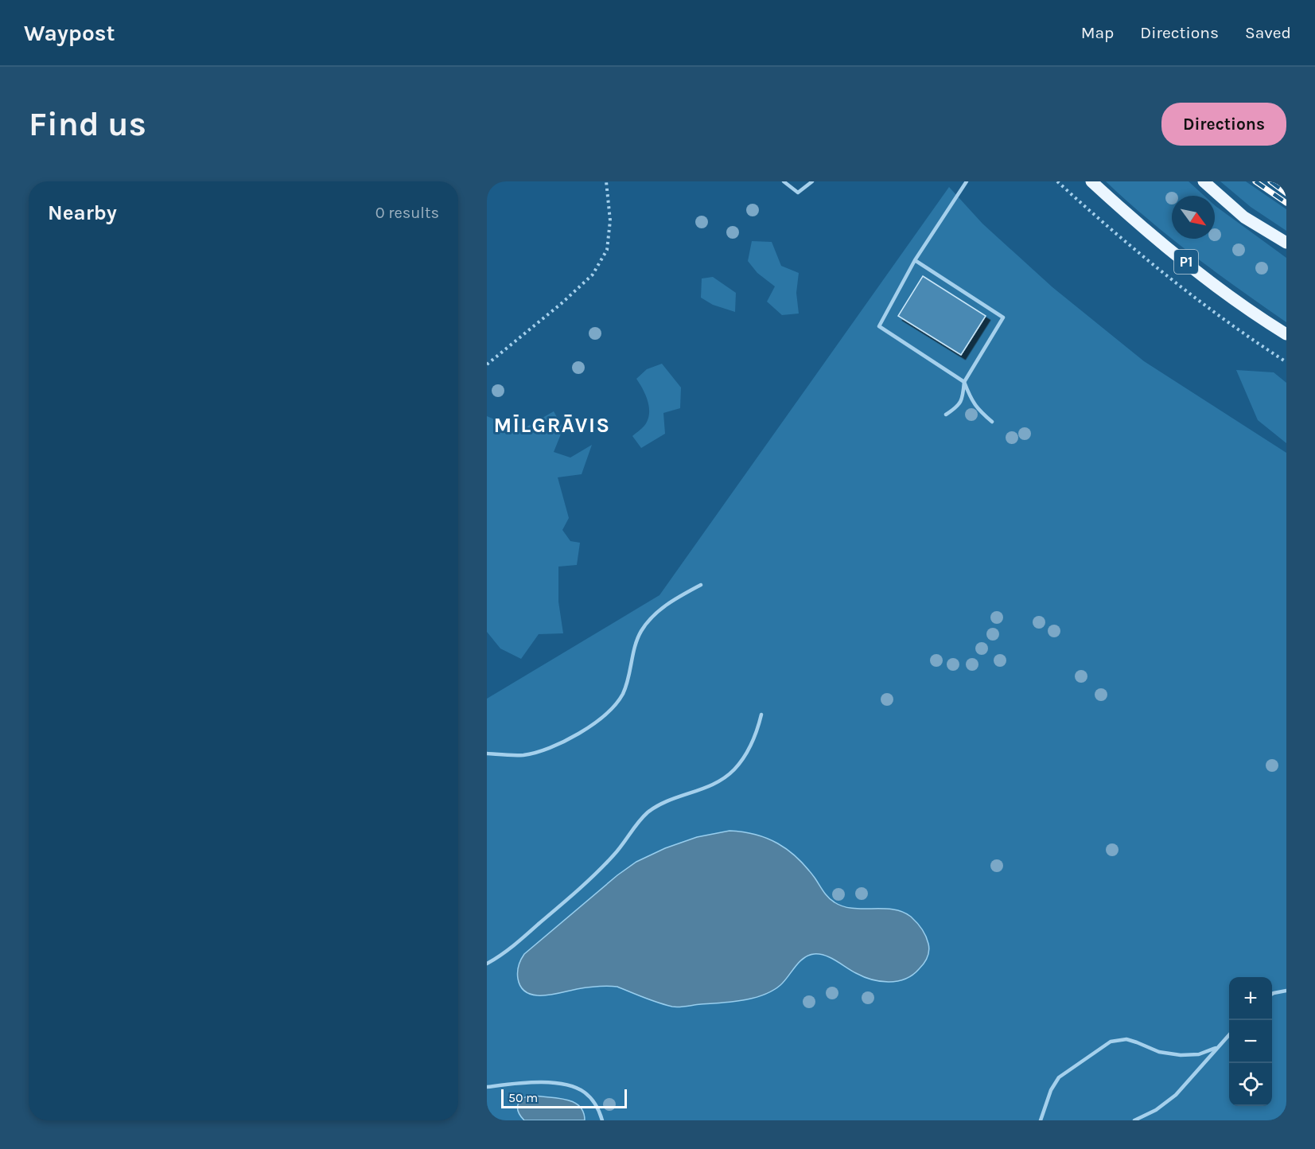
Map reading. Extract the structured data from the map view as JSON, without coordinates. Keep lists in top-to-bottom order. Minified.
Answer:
{"streets":{"main road":["P1"]},"districts":["MĪLGRĀVIS"],"scale_bar":"50 m","north":"bottom right","page":{"header":"Waypost","nav":["Map","Directions","Saved"],"buttons":"Directions","title":"Find us","heading":["Nearby","0 results"],"map_buttons":["+","−"],"scale":"50 m"}}
